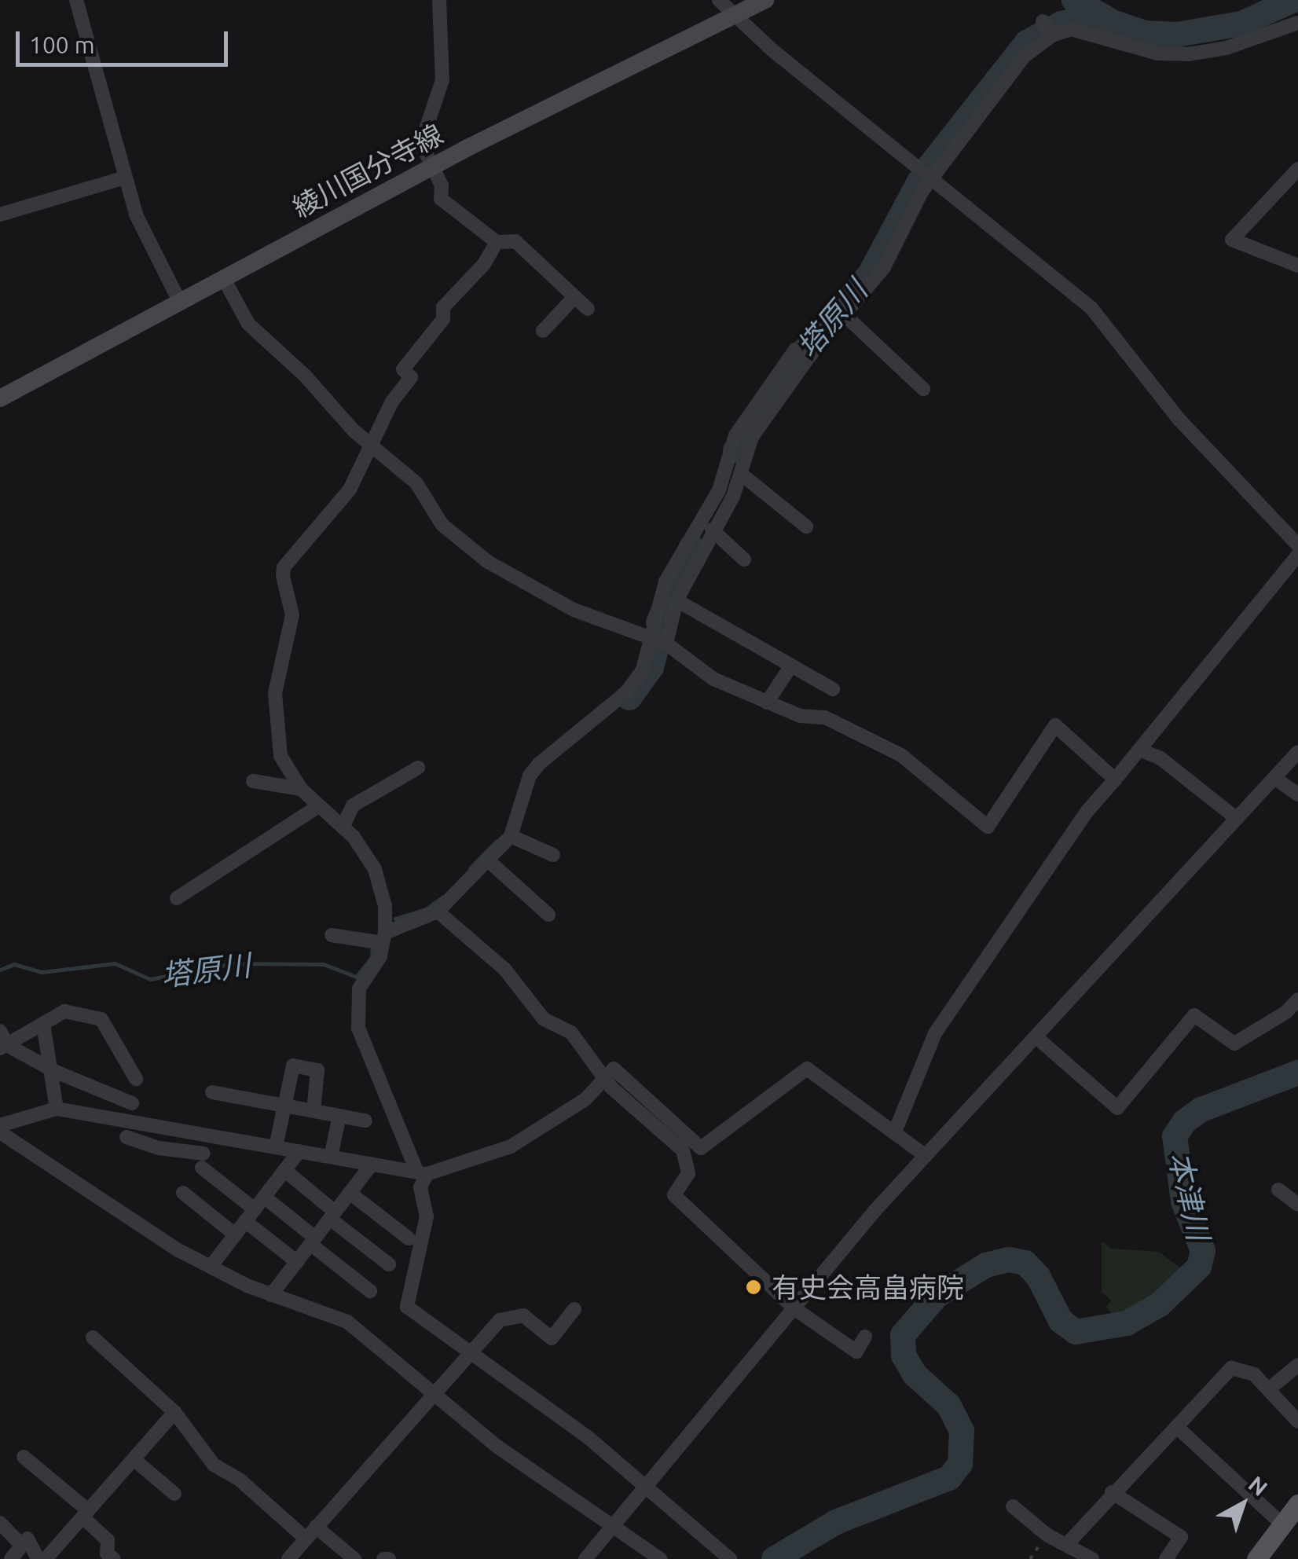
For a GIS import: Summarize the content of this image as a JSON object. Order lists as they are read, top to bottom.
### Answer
{
  "streets": {
    "main road": ["綾川国分寺線"]
  },
  "water": ["塔原川", "本津川"],
  "places": ["有史会高畠病院"],
  "scale_bar": "100 m",
  "north": "top right"
}
